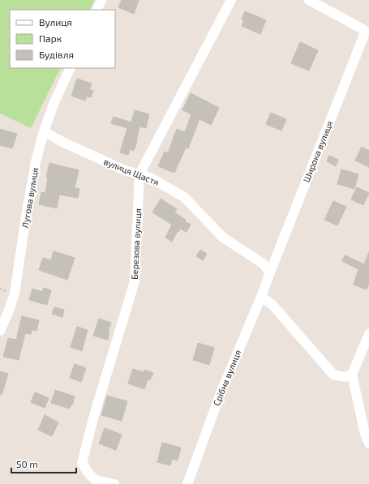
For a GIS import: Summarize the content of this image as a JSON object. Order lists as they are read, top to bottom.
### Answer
{
  "streets": {
    "street": [
      "Широка вулиця",
      "вулиця Щастя",
      "Лугова вулиця",
      "Березова вулиця",
      "Срібна вулиця"
    ]
  },
  "crossings": [
    ["Широка вулиця", "вулиця Щастя"],
    ["Широка вулиця", "Срібна вулиця"],
    ["вулиця Щастя", "Лугова вулиця"],
    ["вулиця Щастя", "Березова вулиця"],
    ["вулиця Щастя", "Срібна вулиця"]
  ],
  "legend": ["Вулиця", "Парк", "Будівля"],
  "scale_bar": "50 m"
}
